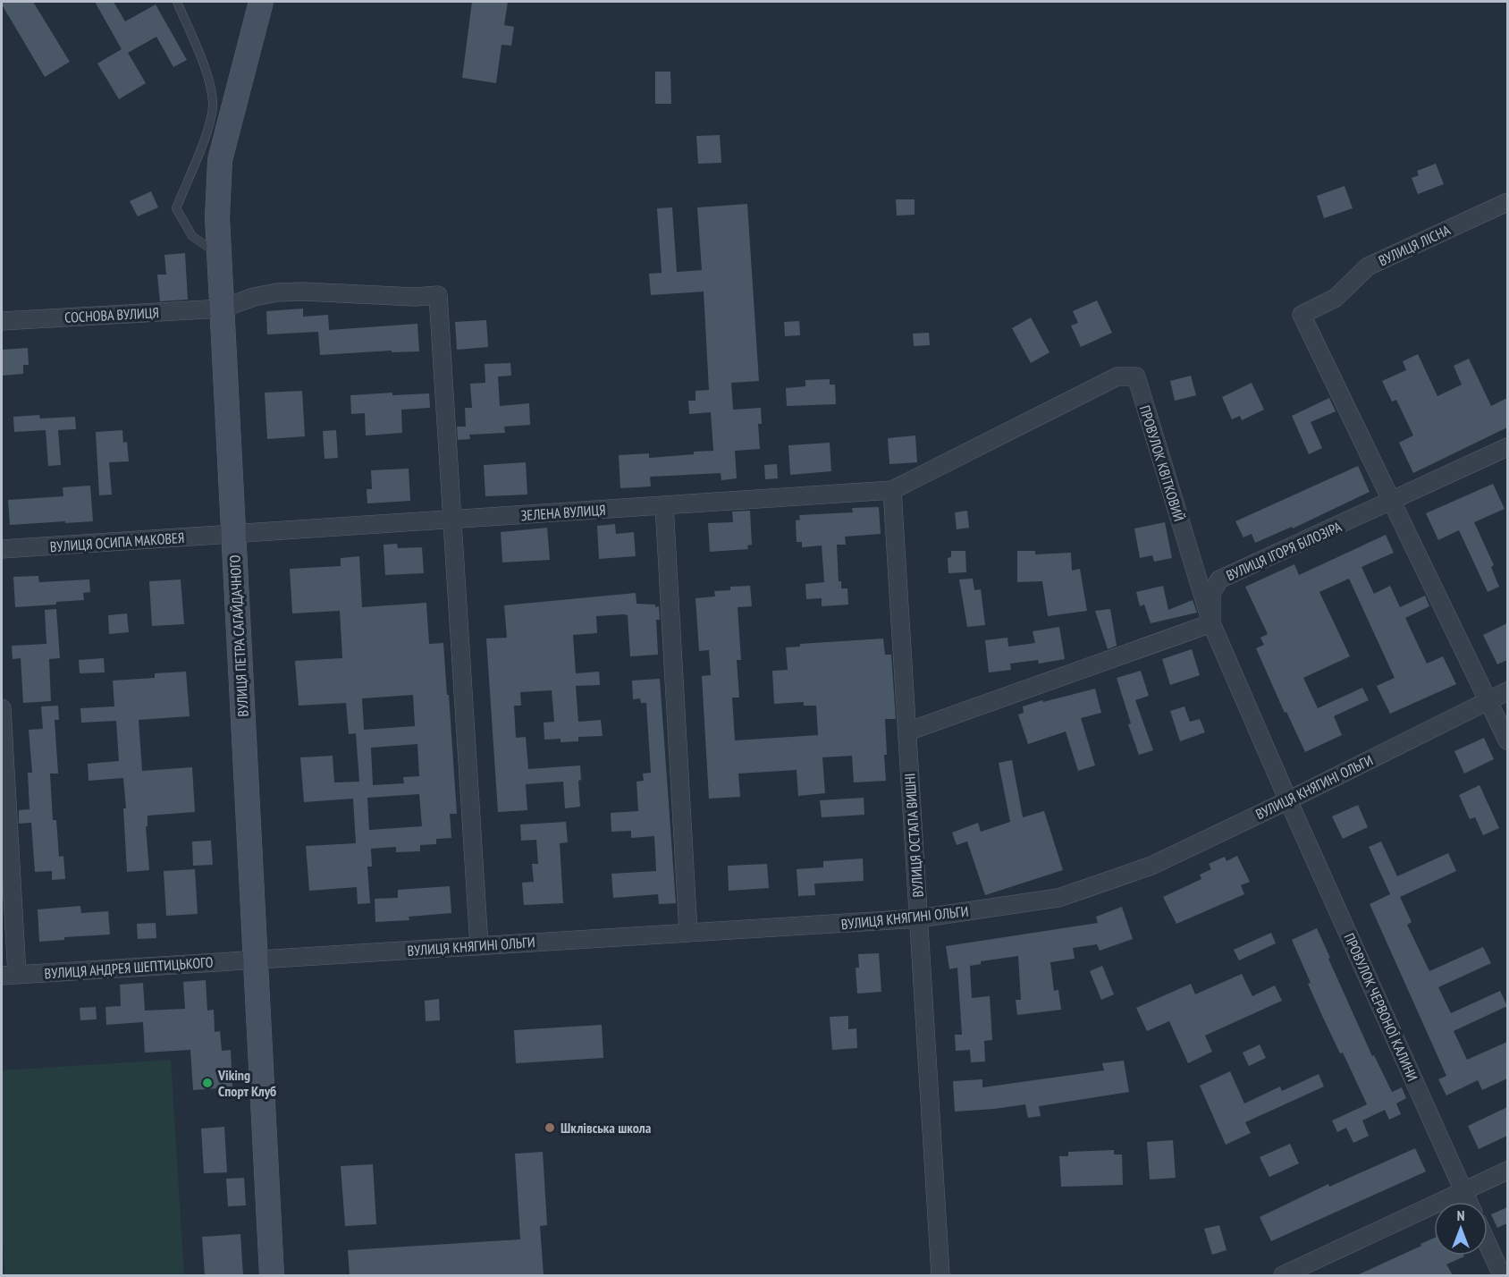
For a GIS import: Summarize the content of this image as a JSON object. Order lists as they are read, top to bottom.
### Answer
{
  "streets": {
    "street": [
      "ВУЛИЦЯ ЛІСНА",
      "СОСНОВА ВУЛИЦЯ",
      "ПРОВУЛОК КВІТКОВИЙ",
      "ЗЕЛЕНА ВУЛИЦЯ",
      "ВУЛИЦЯ ОСИПА МАКОВЕЯ",
      "ВУЛИЦЯ ІГОРЯ БІЛОЗІРА",
      "ВУЛИЦЯ ПЕТРА САГАЙДАЧНОГО",
      "ВУЛИЦЯ КНЯГИНІ ОЛЬГИ",
      "ВУЛИЦЯ ОСТАПА ВИШНІ",
      "ВУЛИЦЯ АНДРЕЯ ШЕПТИЦЬКОГО",
      "ПРОВУЛОК ЧЕРВОНОЇ КАЛИНИ"
    ]
  },
  "crossings": [
    ["ВУЛИЦЯ ЛІСНА", "ВУЛИЦЯ ІГОРЯ БІЛОЗІРА"],
    ["СОСНОВА ВУЛИЦЯ", "ЗЕЛЕНА ВУЛИЦЯ"],
    ["СОСНОВА ВУЛИЦЯ", "ВУЛИЦЯ ПЕТРА САГАЙДАЧНОГО"],
    ["ПРОВУЛОК КВІТКОВИЙ", "ЗЕЛЕНА ВУЛИЦЯ"],
    ["ПРОВУЛОК КВІТКОВИЙ", "ВУЛИЦЯ ІГОРЯ БІЛОЗІРА"],
    ["ПРОВУЛОК КВІТКОВИЙ", "ВУЛИЦЯ КНЯГИНІ ОЛЬГИ"],
    ["ПРОВУЛОК КВІТКОВИЙ", "ВУЛИЦЯ ОСТАПА ВИШНІ"],
    ["ПРОВУЛОК КВІТКОВИЙ", "ПРОВУЛОК ЧЕРВОНОЇ КАЛИНИ"],
    ["ЗЕЛЕНА ВУЛИЦЯ", "ВУЛИЦЯ ОСИПА МАКОВЕЯ"],
    ["ЗЕЛЕНА ВУЛИЦЯ", "ВУЛИЦЯ ПЕТРА САГАЙДАЧНОГО"],
    ["ЗЕЛЕНА ВУЛИЦЯ", "ВУЛИЦЯ ОСТАПА ВИШНІ"],
    ["ВУЛИЦЯ ОСИПА МАКОВЕЯ", "ВУЛИЦЯ ПЕТРА САГАЙДАЧНОГО"],
    ["ВУЛИЦЯ ПЕТРА САГАЙДАЧНОГО", "ВУЛИЦЯ КНЯГИНІ ОЛЬГИ"],
    ["ВУЛИЦЯ ПЕТРА САГАЙДАЧНОГО", "ВУЛИЦЯ АНДРЕЯ ШЕПТИЦЬКОГО"],
    ["ВУЛИЦЯ КНЯГИНІ ОЛЬГИ", "ВУЛИЦЯ ОСТАПА ВИШНІ"],
    ["ВУЛИЦЯ КНЯГИНІ ОЛЬГИ", "ВУЛИЦЯ АНДРЕЯ ШЕПТИЦЬКОГО"],
    ["ВУЛИЦЯ КНЯГИНІ ОЛЬГИ", "ПРОВУЛОК ЧЕРВОНОЇ КАЛИНИ"]
  ],
  "places": ["Viking Спорт Клуб", "Шклівська школа"],
  "north": "top"
}
